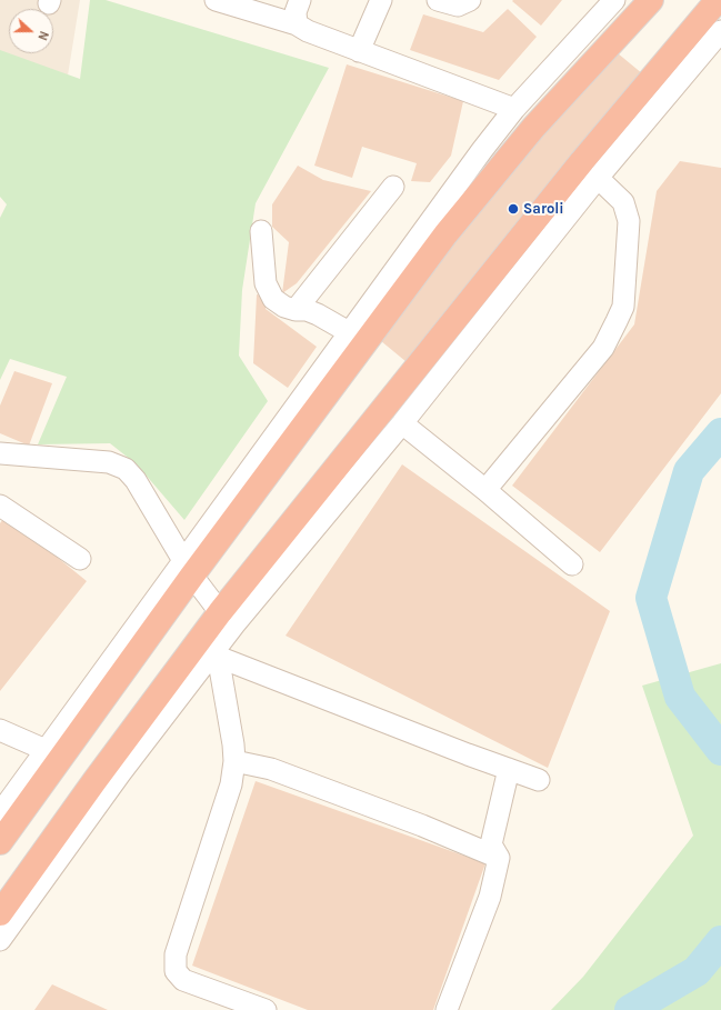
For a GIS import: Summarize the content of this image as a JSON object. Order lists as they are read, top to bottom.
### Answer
{
  "places": ["Saroli"],
  "north": "right"
}
